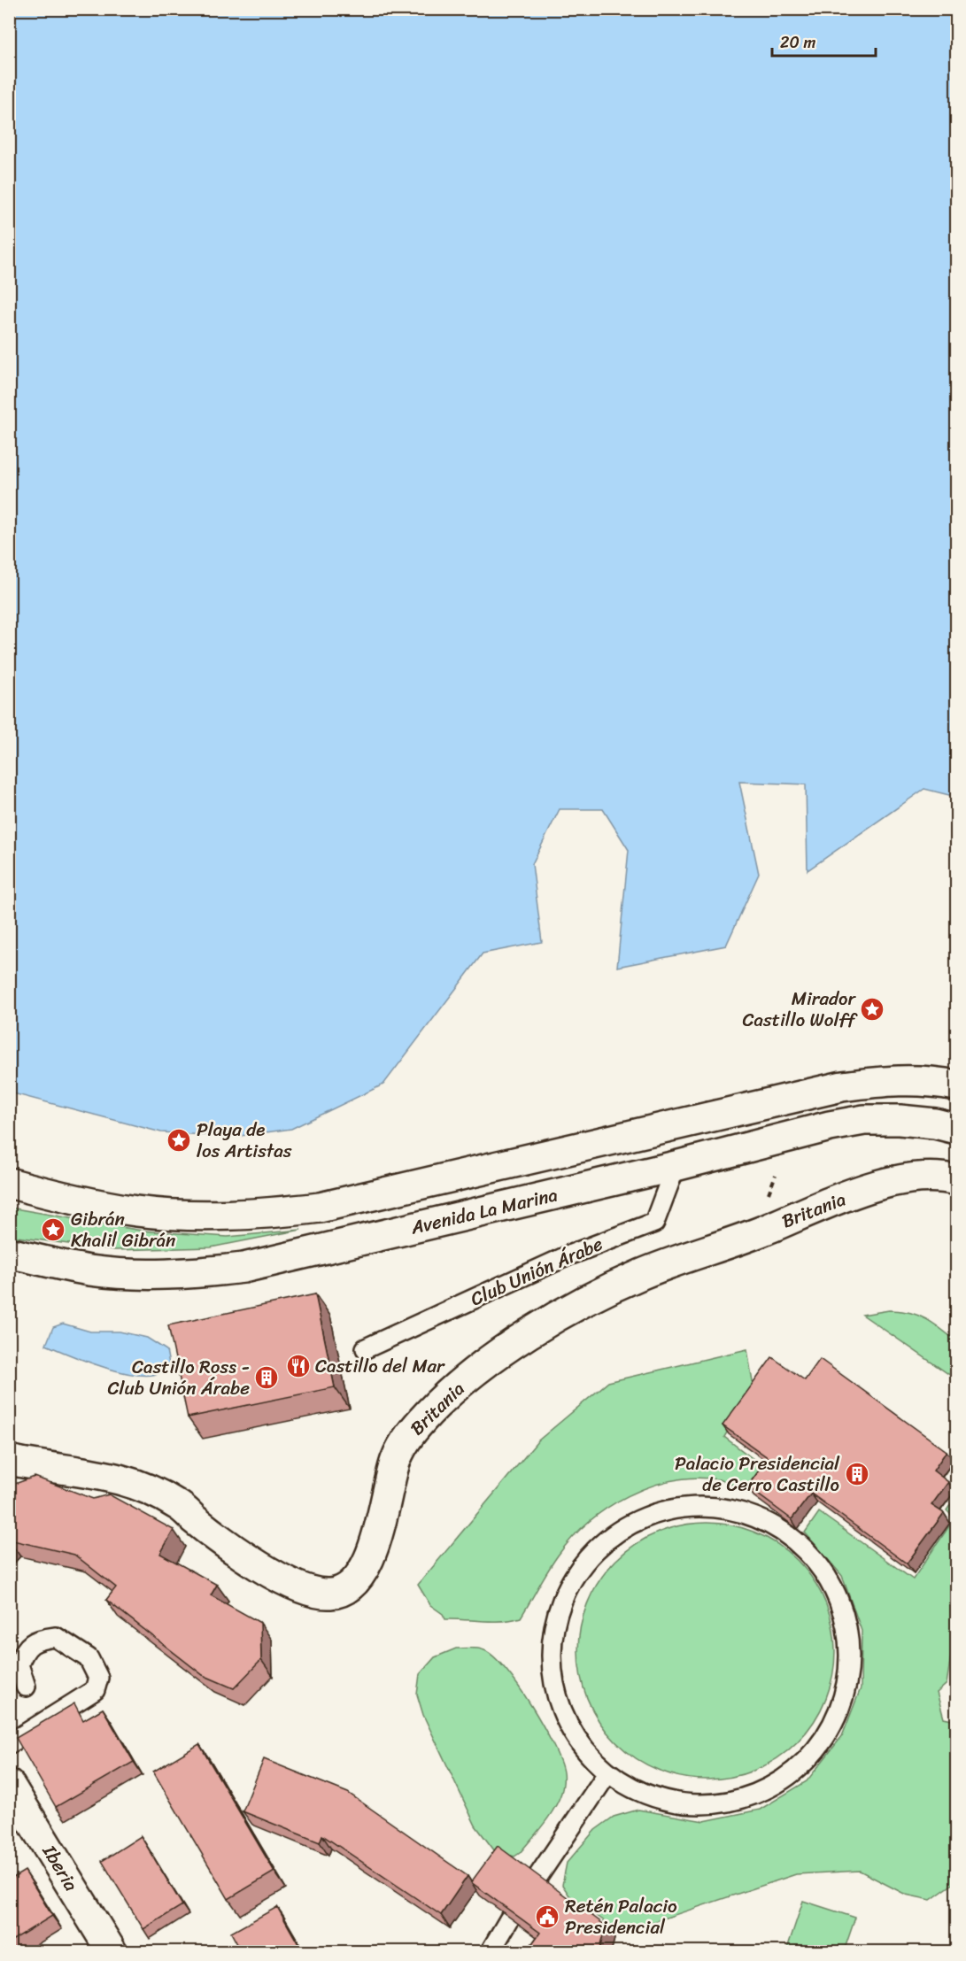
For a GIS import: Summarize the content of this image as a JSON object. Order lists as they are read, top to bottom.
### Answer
{
  "streets": {
    "main road": ["Britania", "Avenida La Marina", "Iberia"],
    "lane": ["Club Unión Árabe"]
  },
  "crossings": [
    ["Avenida La Marina", "Club Unión Árabe"]
  ],
  "places": {
    "place": ["Mirador Castillo Wolff", "Playa de los Artistas", "Gibrán Khalil Gibrán"],
    "restaurant": ["Castillo del Mar"],
    "building": ["Castillo Ross - Club Unión Árabe", "Palacio Presidencial de Cerro Castillo"],
    "public building": ["Retén Palacio Presidencial"]
  },
  "scale_bar": "20 m"
}
